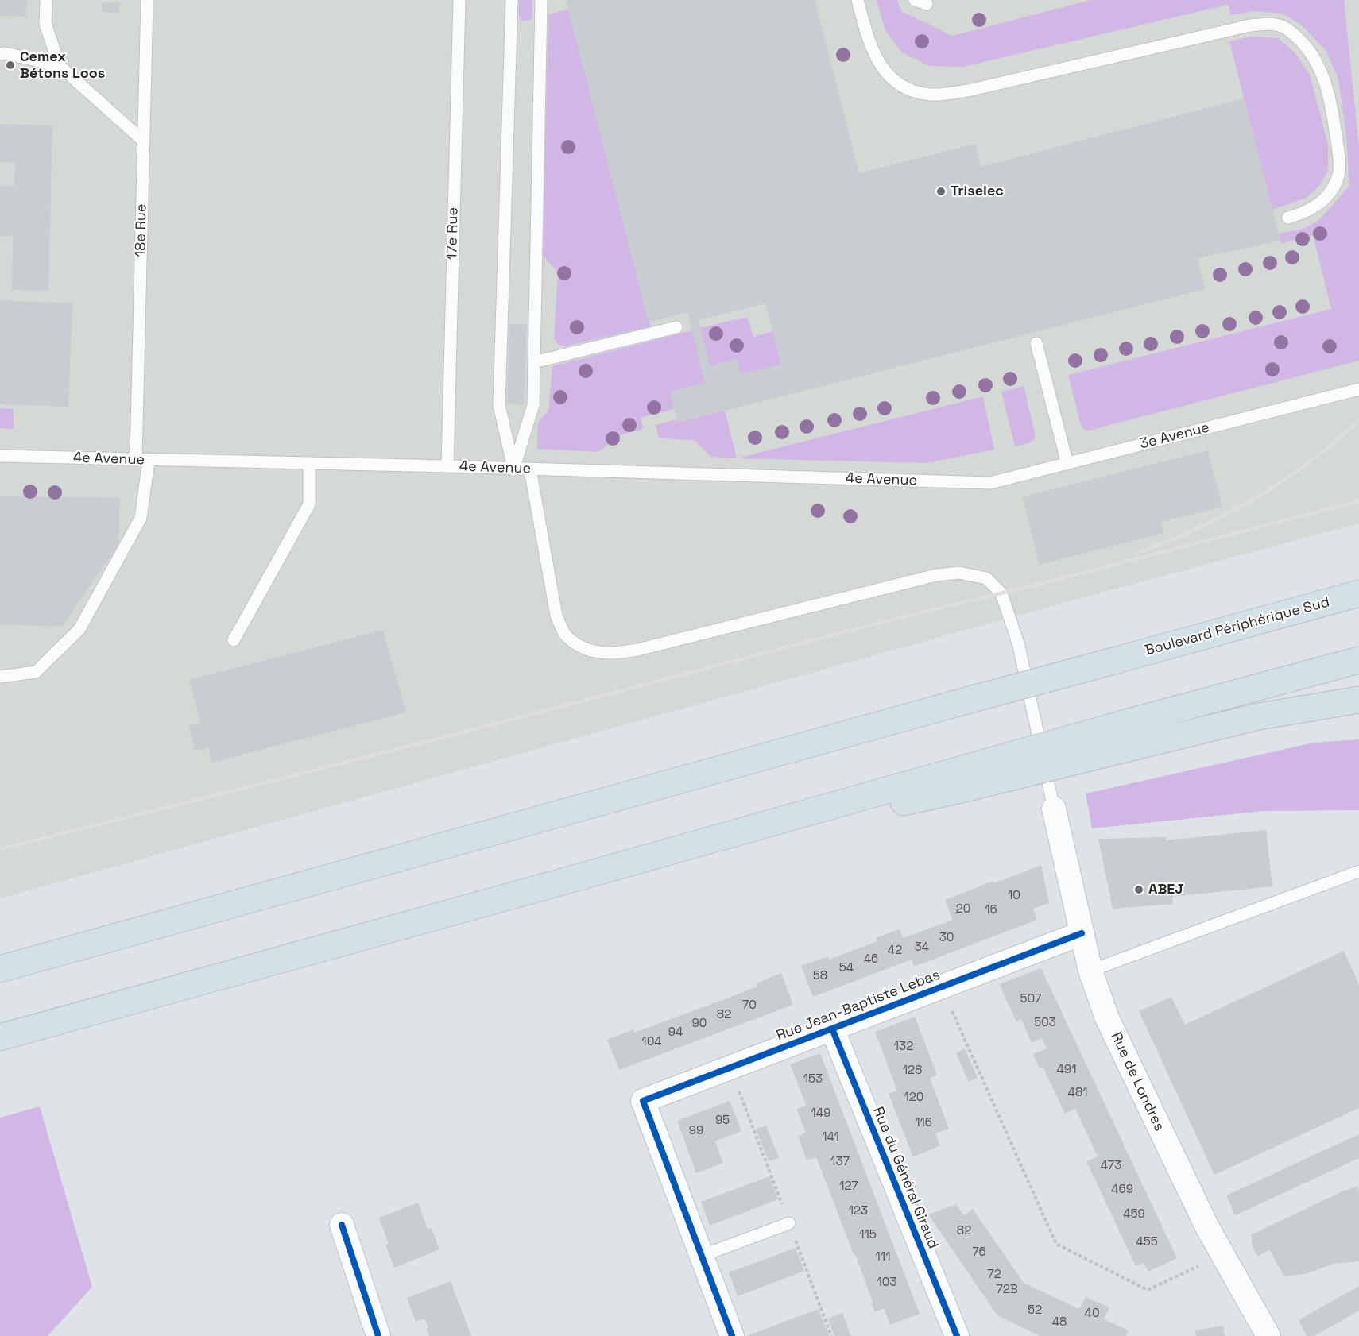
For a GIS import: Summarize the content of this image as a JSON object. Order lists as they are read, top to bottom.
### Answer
{
  "streets": {
    "highway": ["Boulevard Périphérique Sud"],
    "street": ["Rue Jean-Baptiste Lebas", "Rue de Londres", "Rue du Général Giraud"],
    "lane": [
      "18e Rue",
      "17e Rue",
      "3e Avenue",
      "4e Avenue"
    ]
  },
  "crossings": [
    ["18e Rue", "4e Avenue"],
    ["17e Rue", "4e Avenue"],
    ["3e Avenue", "4e Avenue"],
    ["Rue Jean-Baptiste Lebas", "Rue de Londres"],
    ["Rue Jean-Baptiste Lebas", "Rue du Général Giraud"]
  ],
  "places": ["Cemex Bétons Loos", "Triselec", "ABEJ"],
  "house_numbers": [
    "10",
    "20",
    "16",
    "30",
    "34",
    "42",
    "46",
    "54",
    "58",
    "507",
    "70",
    "82",
    "503",
    "90",
    "94",
    "104",
    "132",
    "491",
    "128",
    "153",
    "481",
    "120",
    "149",
    "95",
    "116",
    "99",
    "141",
    "137",
    "473",
    "127",
    "469",
    "123",
    "459",
    "82",
    "115",
    "455",
    "76",
    "111",
    "72",
    "103",
    "72B",
    "52",
    "40",
    "48"
  ]
}
